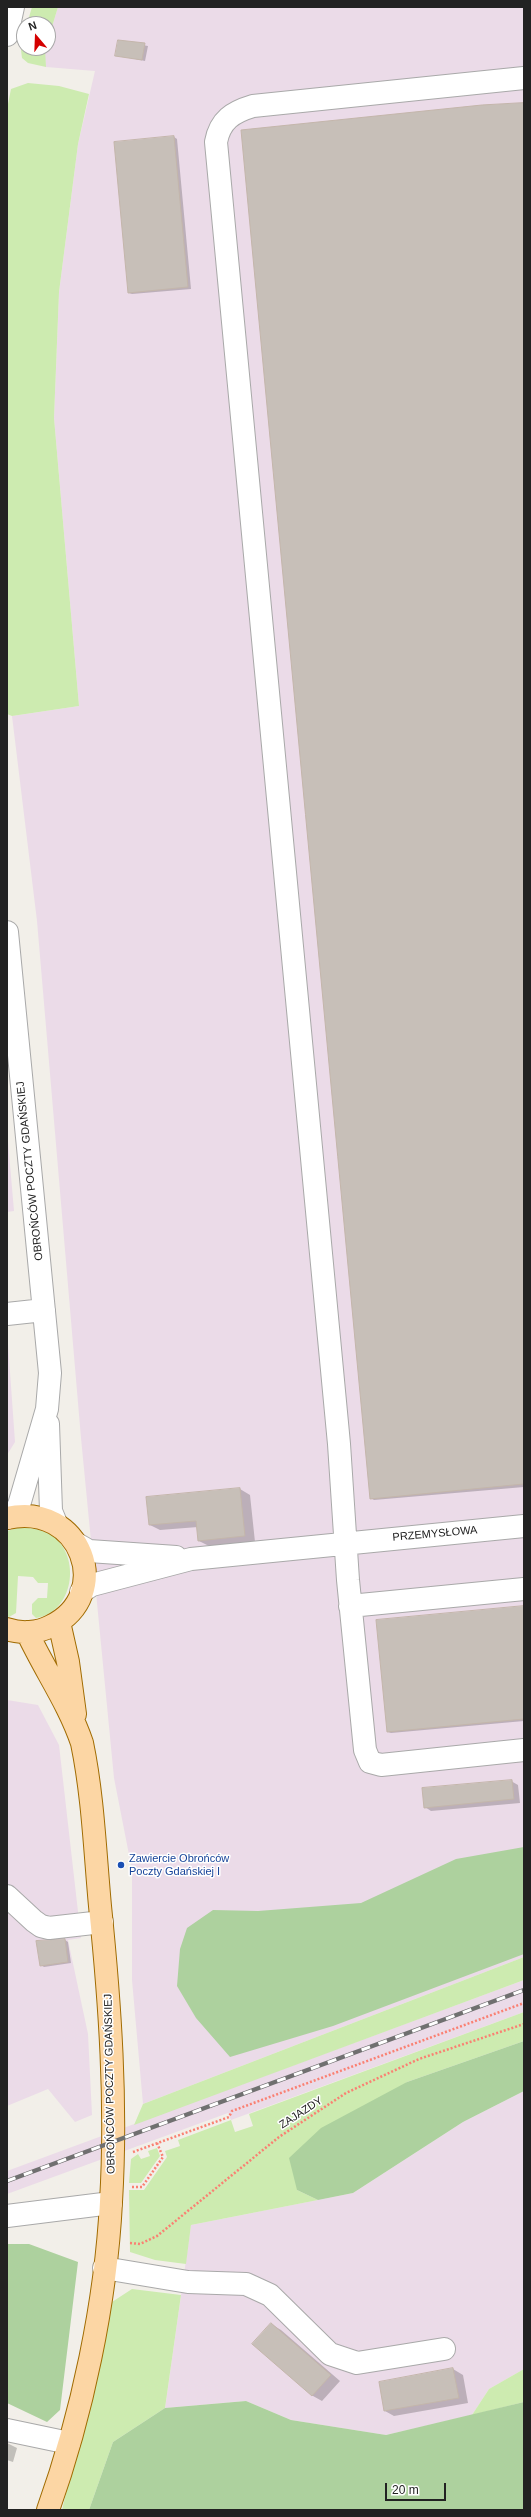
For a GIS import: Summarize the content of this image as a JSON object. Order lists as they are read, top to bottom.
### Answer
{
  "streets": {
    "main road": ["OBROŃCÓW POCZTY GDAŃSKIEJ"],
    "street": ["PRZEMYSŁOWA"],
    "path": ["ZAJAZDY"]
  },
  "crossings": [
    ["OBROŃCÓW POCZTY GDAŃSKIEJ", "ZAJAZDY"]
  ],
  "places": ["Zawiercie Obrońców Poczty Gdańskiej I"],
  "scale_bar": "20 m",
  "north": "top"
}
